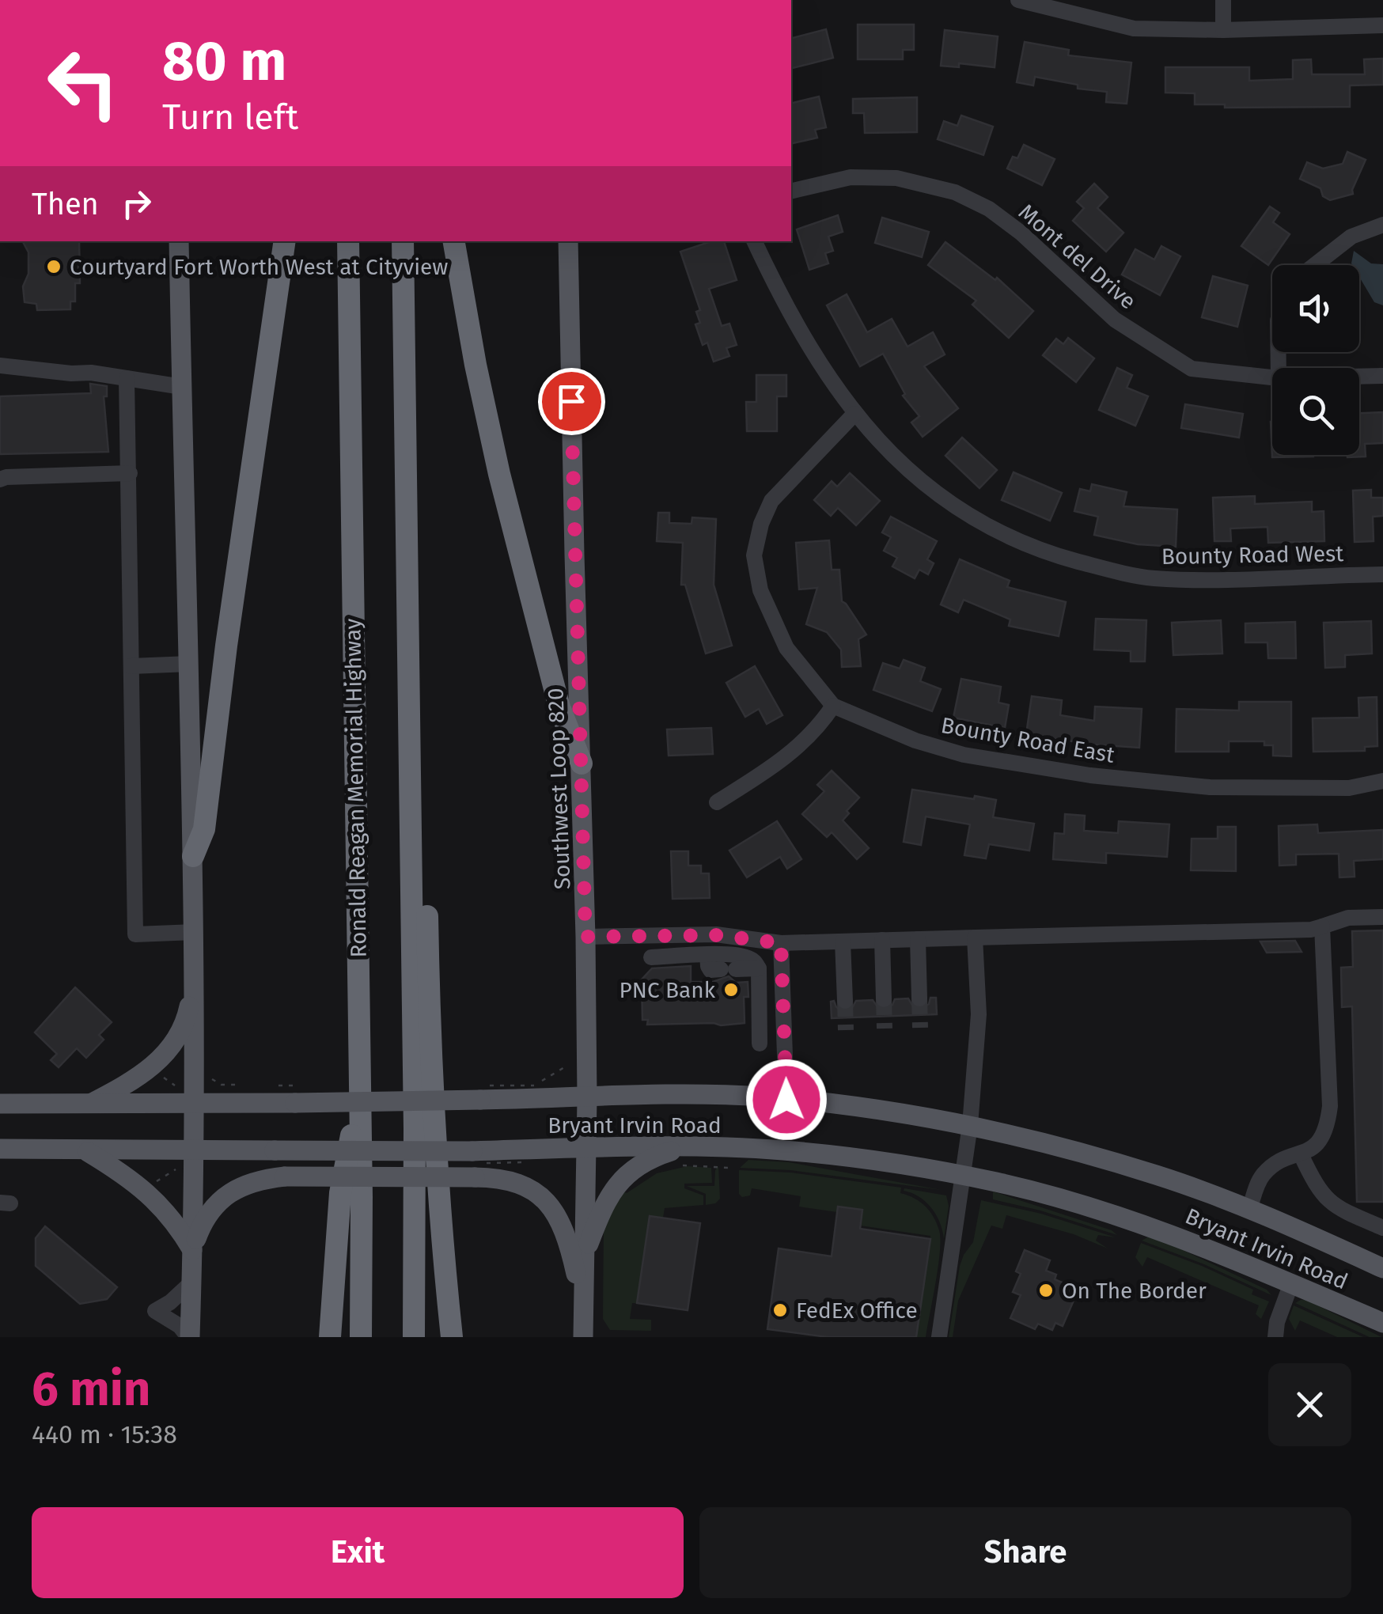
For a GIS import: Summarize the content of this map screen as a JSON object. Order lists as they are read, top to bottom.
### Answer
{
  "streets": {
    "highway": ["Ronald Reagan Memorial Highway"],
    "main road": ["Southwest Loop 820", "Bryant Irvin Road"],
    "street": ["Mont del Drive", "Bounty Road West", "Bounty Road East"]
  },
  "crossings": [
    ["Bounty Road West", "Bounty Road East"],
    ["Southwest Loop 820", "Bryant Irvin Road"]
  ],
  "places": [
    "Courtyard Fort Worth West at Cityview",
    "PNC Bank",
    "On The Border",
    "FedEx Office"
  ],
  "page": {
    "turn": ["80 m", "Turn left"],
    "then": "Then",
    "heading": ["6 min", "440 m · 15:38"],
    "buttons": ["Exit", "Share"]
  }
}
